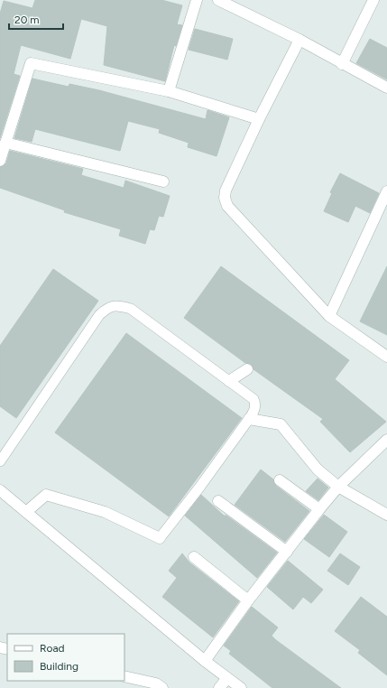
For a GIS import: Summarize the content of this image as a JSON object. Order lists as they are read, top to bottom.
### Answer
{
  "legend": ["Road", "Building"],
  "scale_bar": "20 m"
}
